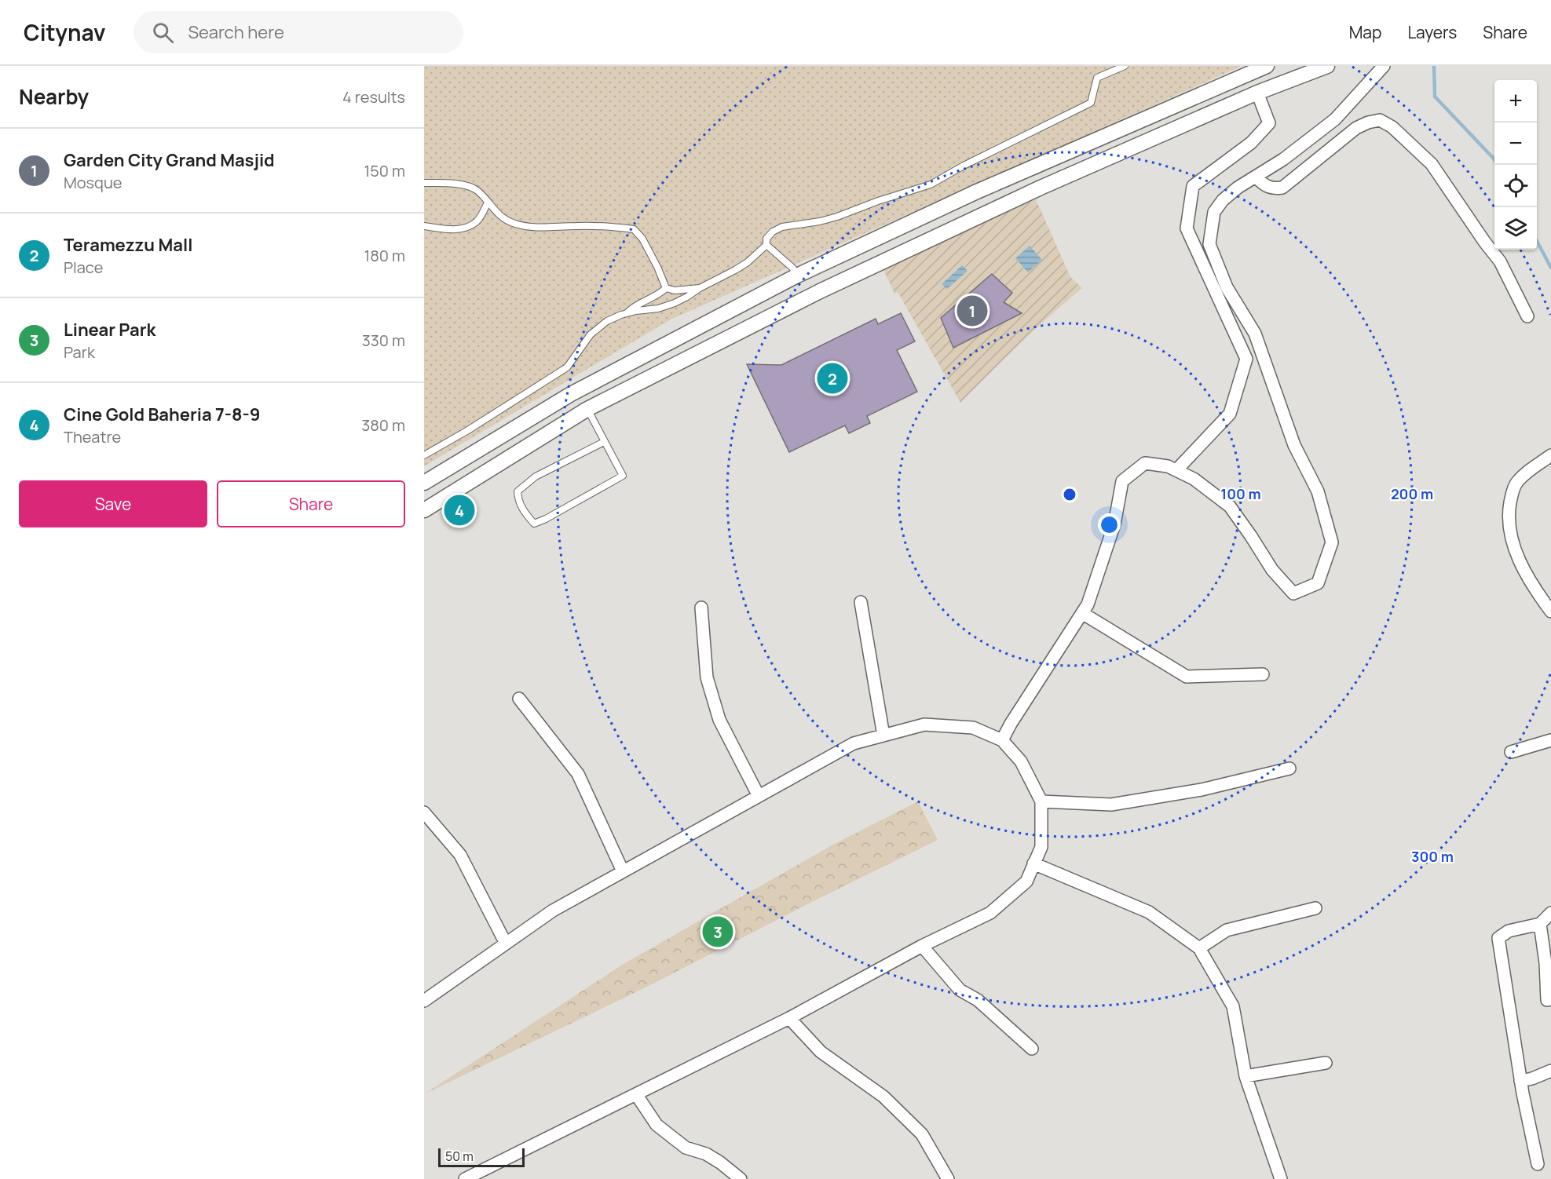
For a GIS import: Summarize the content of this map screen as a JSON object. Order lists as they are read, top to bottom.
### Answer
{
  "scale_bar": "50 m",
  "page": {
    "header": "Citynav",
    "search": "Search here",
    "nav": ["Map", "Layers", "Share"],
    "heading": ["Nearby", "4 results"],
    "map_buttons": ["+", "−"],
    "list": [
      {
        "mark": "1",
        "name": "Garden City Grand Masjid",
        "note": "Mosque",
        "value": "150 m"
      },
      {
        "mark": "2",
        "name": "Teramezzu Mall",
        "note": "Place",
        "value": "180 m"
      },
      {
        "mark": "3",
        "name": "Linear Park",
        "note": "Park",
        "value": "330 m"
      },
      {
        "mark": "4",
        "name": "Cine Gold Baheria 7-8-9",
        "note": "Theatre",
        "value": "380 m"
      }
    ],
    "pins": [
      "1",
      "2",
      "4",
      "3"
    ],
    "buttons": ["Save", "Share"],
    "scale": "50 m"
  },
  "rings": ["100 m", "200 m", "300 m"]
}
